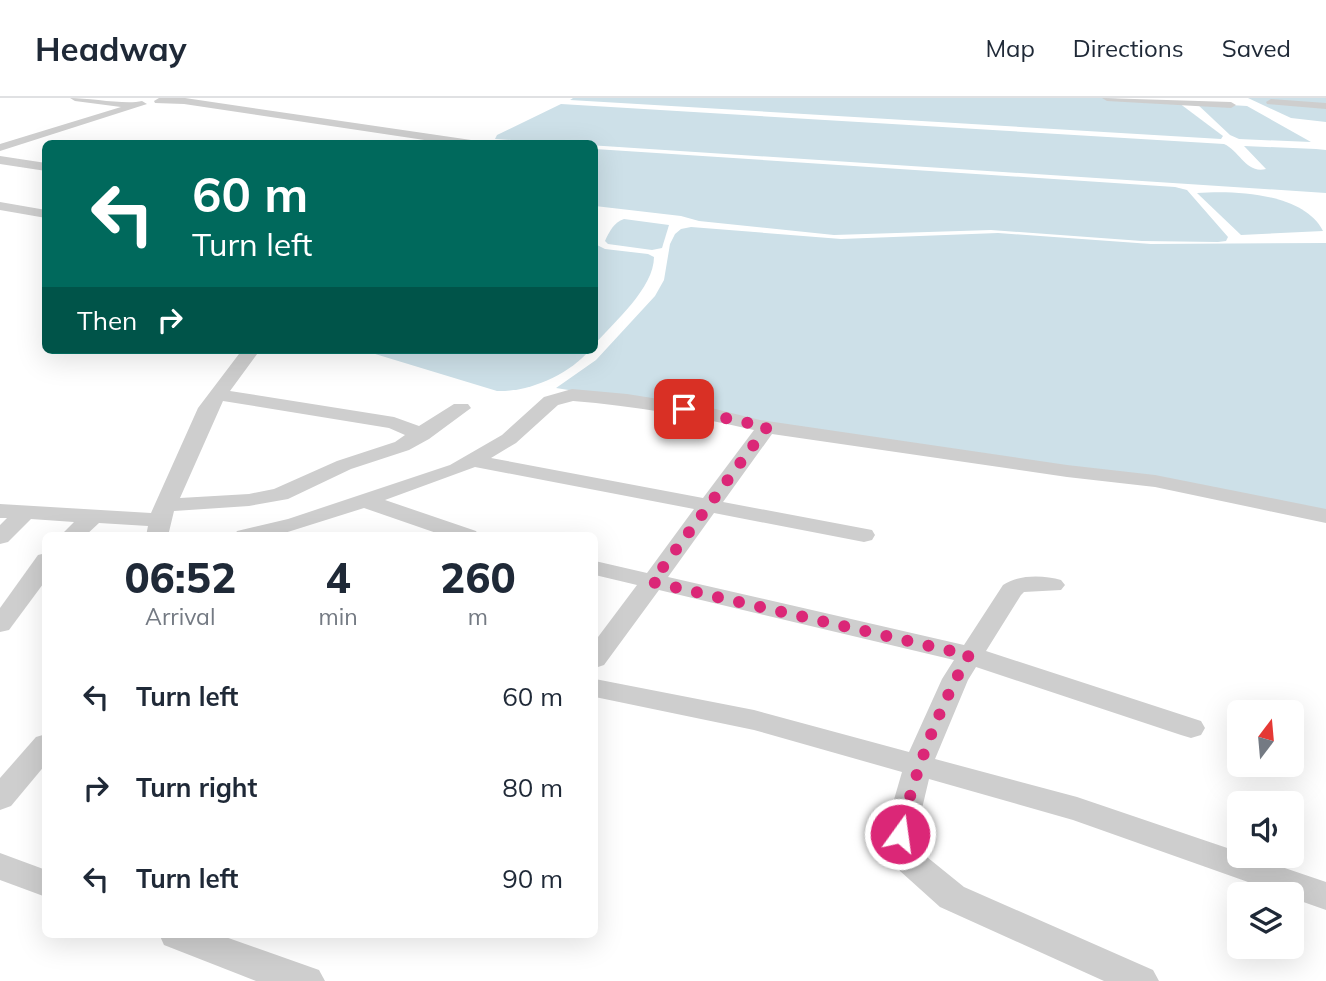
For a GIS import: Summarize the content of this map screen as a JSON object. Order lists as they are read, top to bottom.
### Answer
{
  "north": "top",
  "page": {
    "header": "Headway",
    "nav": ["Map", "Directions", "Saved"],
    "turn": ["60 m", "Turn left"],
    "then": "Then",
    "eta": [
      "06:52",
      "Arrival",
      "4",
      "min",
      "260",
      "m"
    ],
    "list": [
      {
        "name": "Turn left",
        "value": "60 m"
      },
      {
        "name": "Turn right",
        "value": "80 m"
      },
      {
        "name": "Turn left",
        "value": "90 m"
      }
    ]
  }
}
